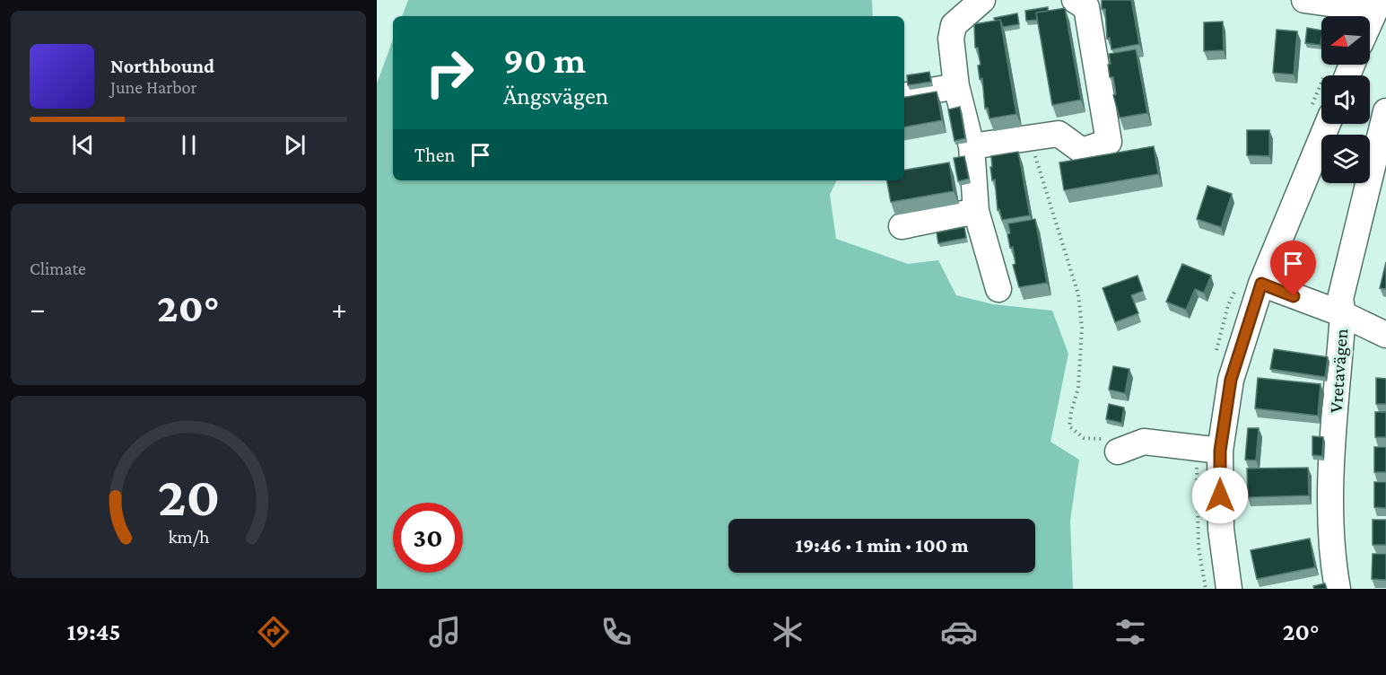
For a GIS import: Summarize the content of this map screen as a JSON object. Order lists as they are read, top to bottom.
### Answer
{
  "streets": {
    "street": ["Vretavägen"]
  },
  "north": "left",
  "page": {
    "turn": ["90 m", "Ängsvägen"],
    "song": ["Northbound", "June Harbor"],
    "then": "Then",
    "tile": "Climate",
    "heat": ["−", "20°", "+"],
    "limit": "30",
    "trip": "19:46 · 1 min · 100 m",
    "tabs": ["19:45", "20°"],
    "gauge": ["20", "km/h"]
  }
}
